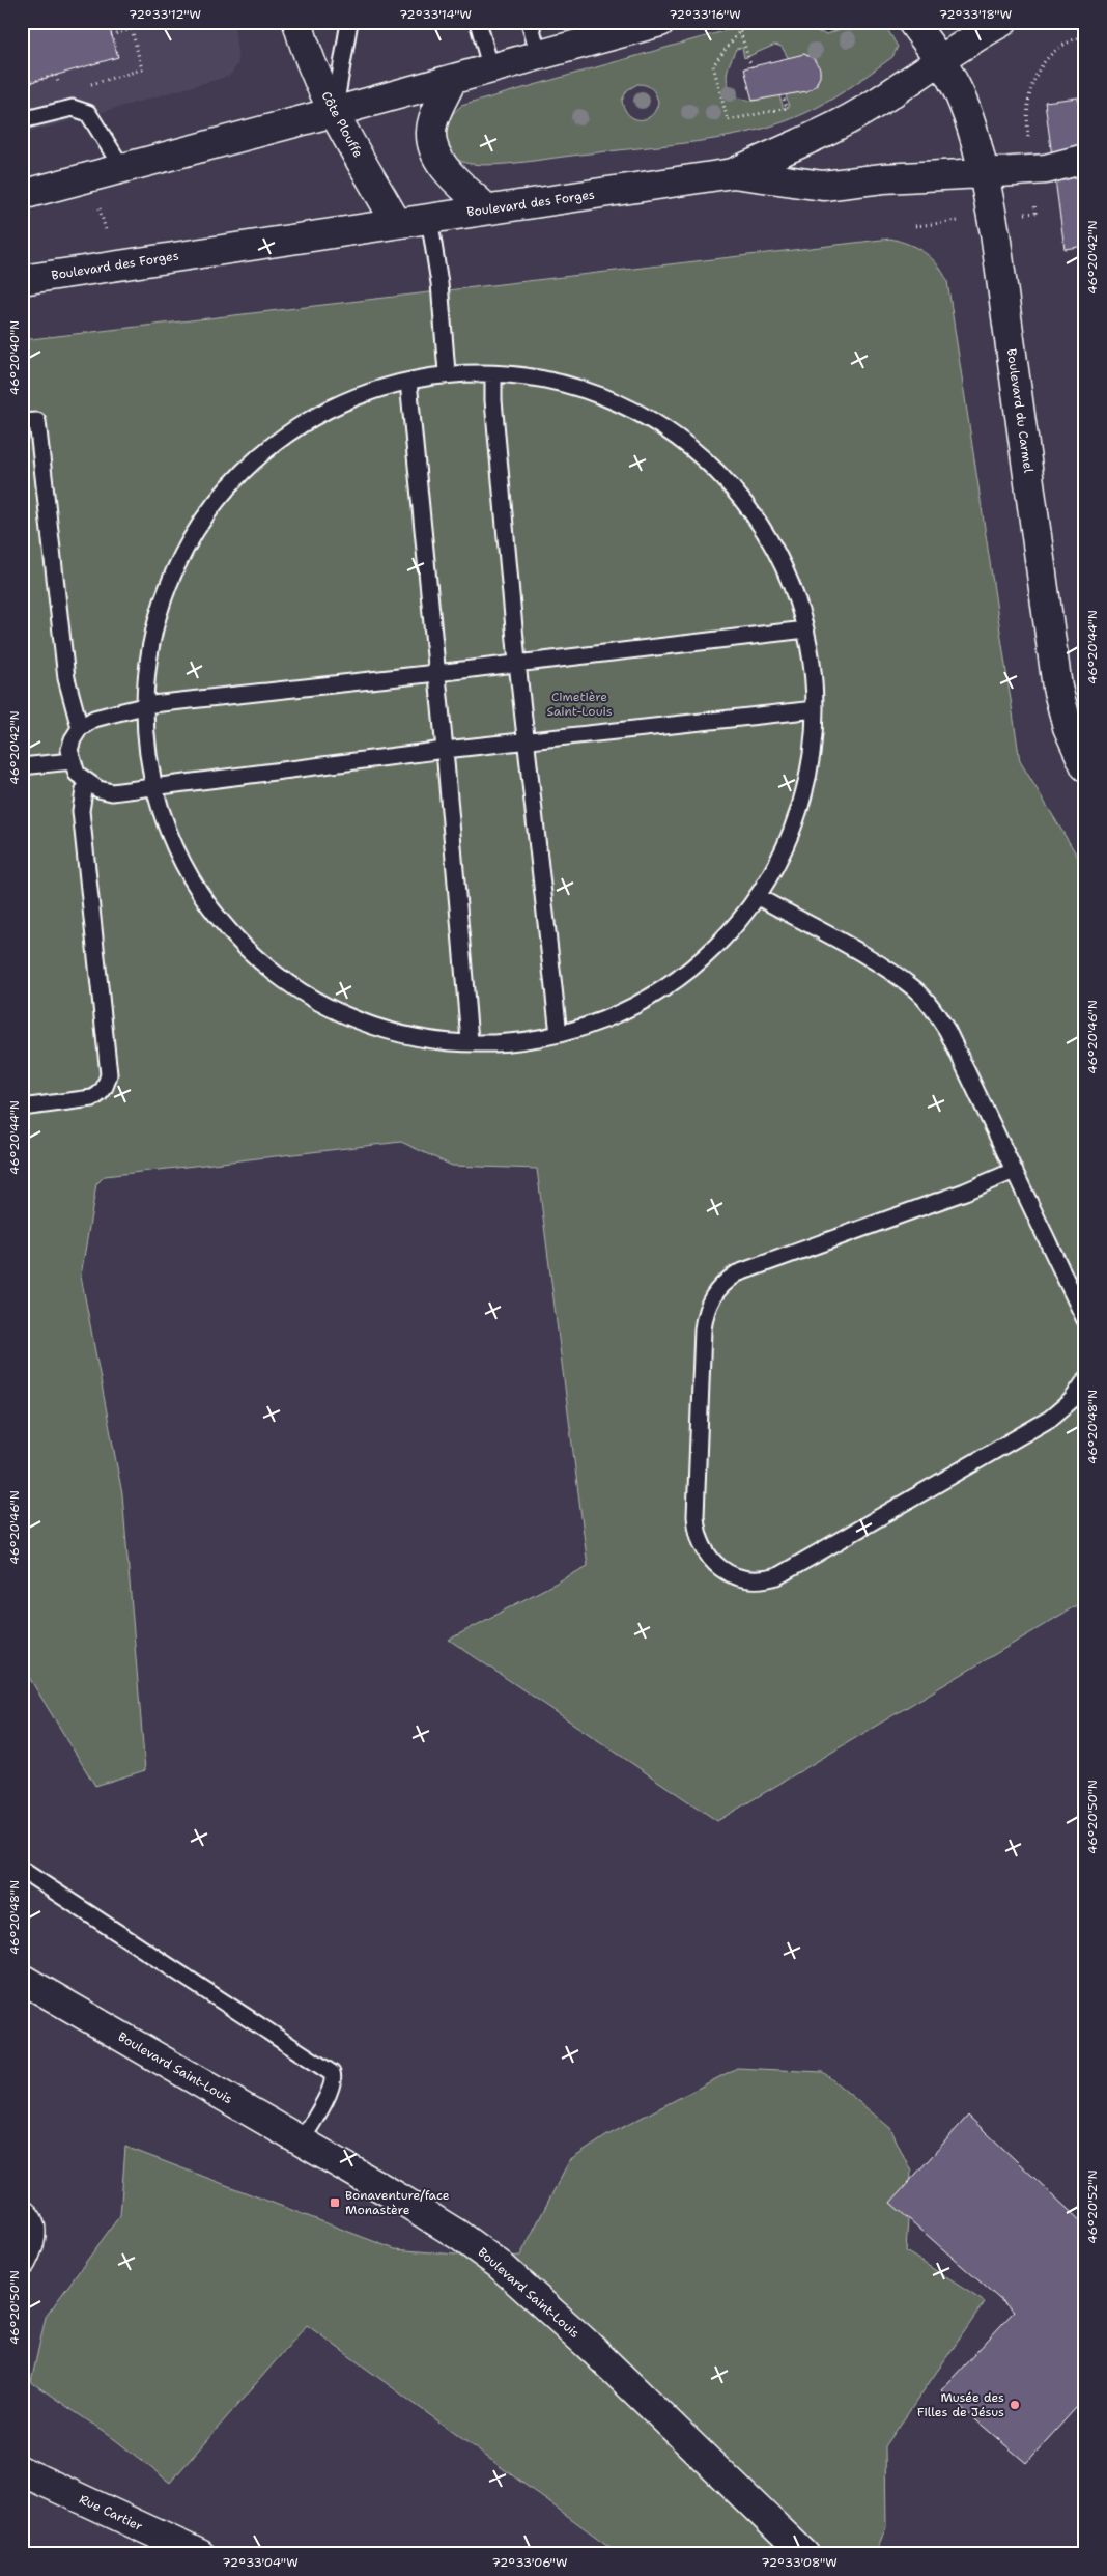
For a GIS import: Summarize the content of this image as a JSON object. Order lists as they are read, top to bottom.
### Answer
{
  "streets": {
    "street": [
      "Côte Plouffe",
      "Boulevard des Forges",
      "Boulevard du Carmel",
      "Boulevard Saint-Louis",
      "Rue Cartier"
    ]
  },
  "crossings": [
    ["Côte Plouffe", "Boulevard des Forges"],
    ["Boulevard des Forges", "Boulevard du Carmel"]
  ],
  "parks": ["Cimetière Saint-Louis"],
  "places": {
    "transit": ["Bonaventure/face Monastère"],
    "other": ["Musée des Filles de Jésus"]
  },
  "coordinates": [
    "72°33'12\"W",
    "72°33'14\"W",
    "72°33'16\"W",
    "72°33'18\"W",
    "46°20'42\"N",
    "46°20'40\"N",
    "46°20'44\"N",
    "46°20'46\"N",
    "46°20'48\"N",
    "46°20'50\"N",
    "46°20'52\"N",
    "72°33'04\"W",
    "72°33'06\"W",
    "72°33'08\"W"
  ]
}
